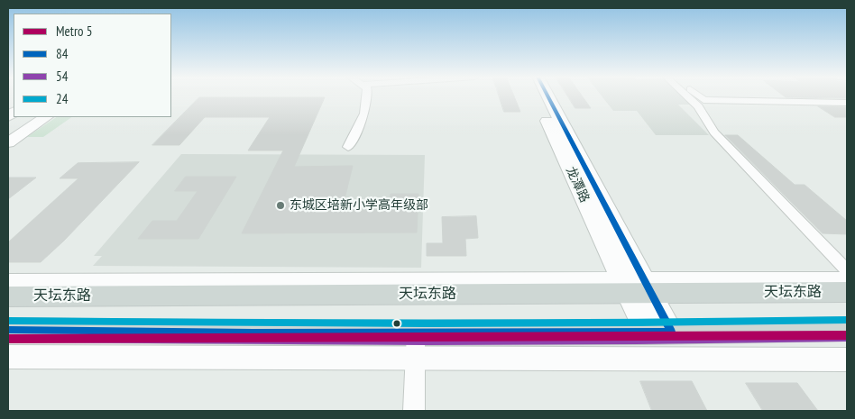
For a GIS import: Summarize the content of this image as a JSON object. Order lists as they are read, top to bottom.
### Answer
{
  "streets": {
    "main road": ["天坛东路"],
    "street": ["龙潭路"]
  },
  "crossings": [
    ["龙潭路", "天坛东路"]
  ],
  "places": ["东城区培新小学高年级部"],
  "lines": [
    "transit line 84",
    "transit line 24",
    "metro line 5",
    "transit line 54"
  ],
  "legend": [
    "Metro 5",
    "84",
    "54",
    "24"
  ]
}
